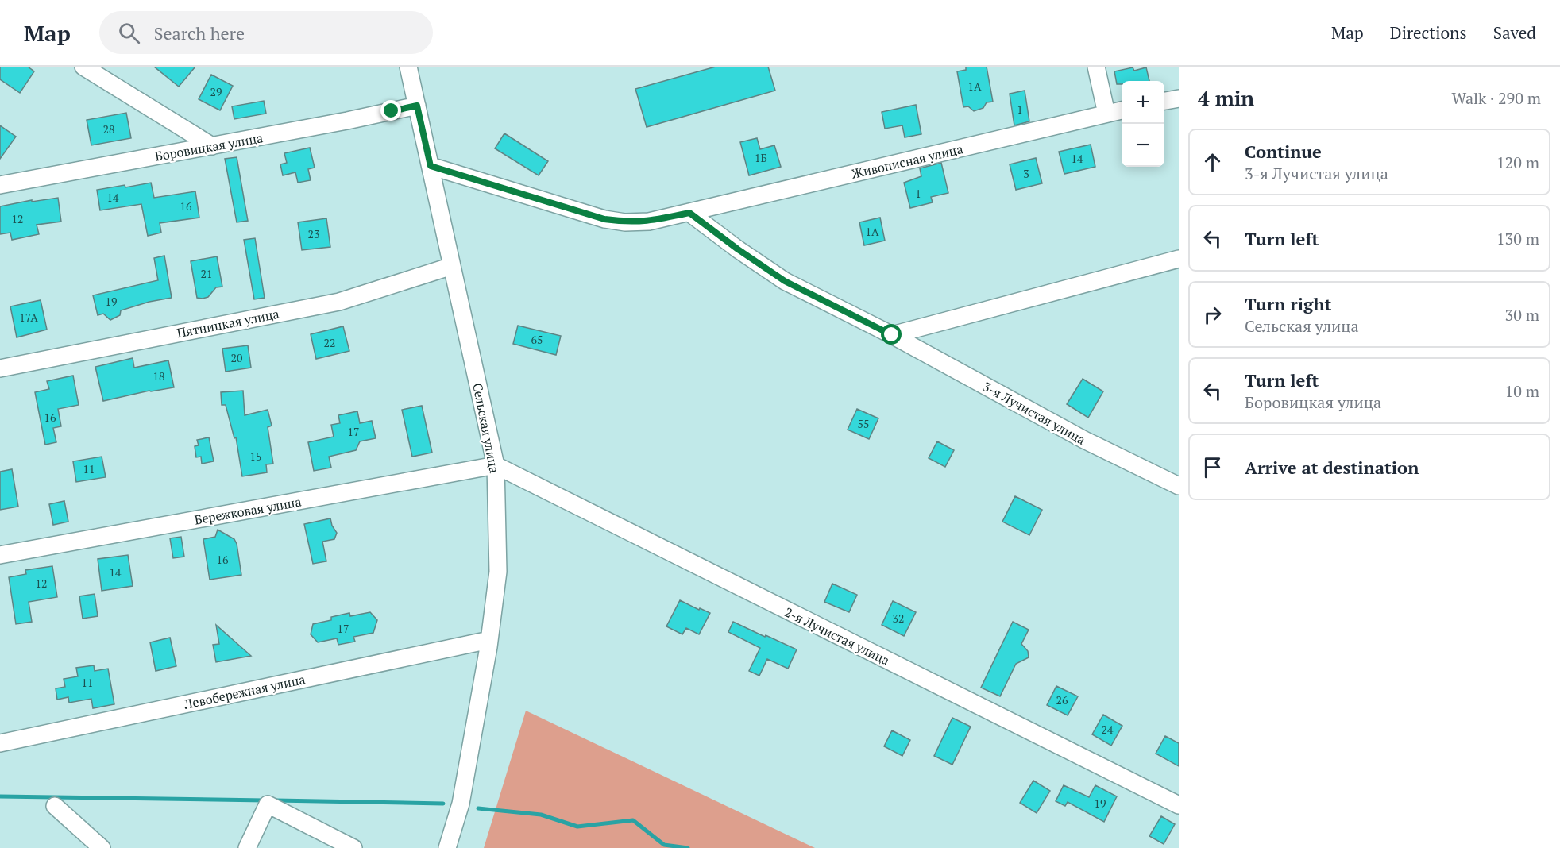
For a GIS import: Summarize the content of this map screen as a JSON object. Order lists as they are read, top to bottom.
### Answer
{
  "streets": {
    "street": [
      "Боровицкая улица",
      "Живописная улица",
      "Пятницкая улица",
      "3-я Лучистая улица",
      "Сельская улица",
      "Бережковая улица",
      "2-я Лучистая улица",
      "Левобережная улица"
    ]
  },
  "crossings": [
    ["Боровицкая улица", "Сельская улица"],
    ["Живописная улица", "3-я Лучистая улица"],
    ["Живописная улица", "Сельская улица"],
    ["Пятницкая улица", "Сельская улица"],
    ["Сельская улица", "Бережковая улица"],
    ["Сельская улица", "2-я Лучистая улица"],
    ["Сельская улица", "Левобережная улица"],
    ["Бережковая улица", "2-я Лучистая улица"]
  ],
  "house_numbers": [
    "1А",
    "29",
    "1",
    "28",
    "1Б",
    "14",
    "3",
    "1",
    "14",
    "16",
    "12",
    "1А",
    "23",
    "21",
    "19",
    "17А",
    "65",
    "22",
    "20",
    "18",
    "16",
    "55",
    "17",
    "15",
    "11",
    "16",
    "14",
    "12",
    "32",
    "17",
    "11",
    "26",
    "24",
    "19"
  ],
  "page": {
    "header": "Map",
    "search": "Search here",
    "nav": ["Map", "Directions", "Saved"],
    "heading": ["4 min", "Walk · 290 m"],
    "map_buttons": ["+", "−"],
    "list": [
      ["Continue", "3-я Лучистая улица", "120 m"],
      ["Turn left", "130 m"],
      ["Turn right", "Сельская улица", "30 m"],
      ["Turn left", "Боровицкая улица", "10 m"],
      "Arrive at destination"
    ]
  }
}
